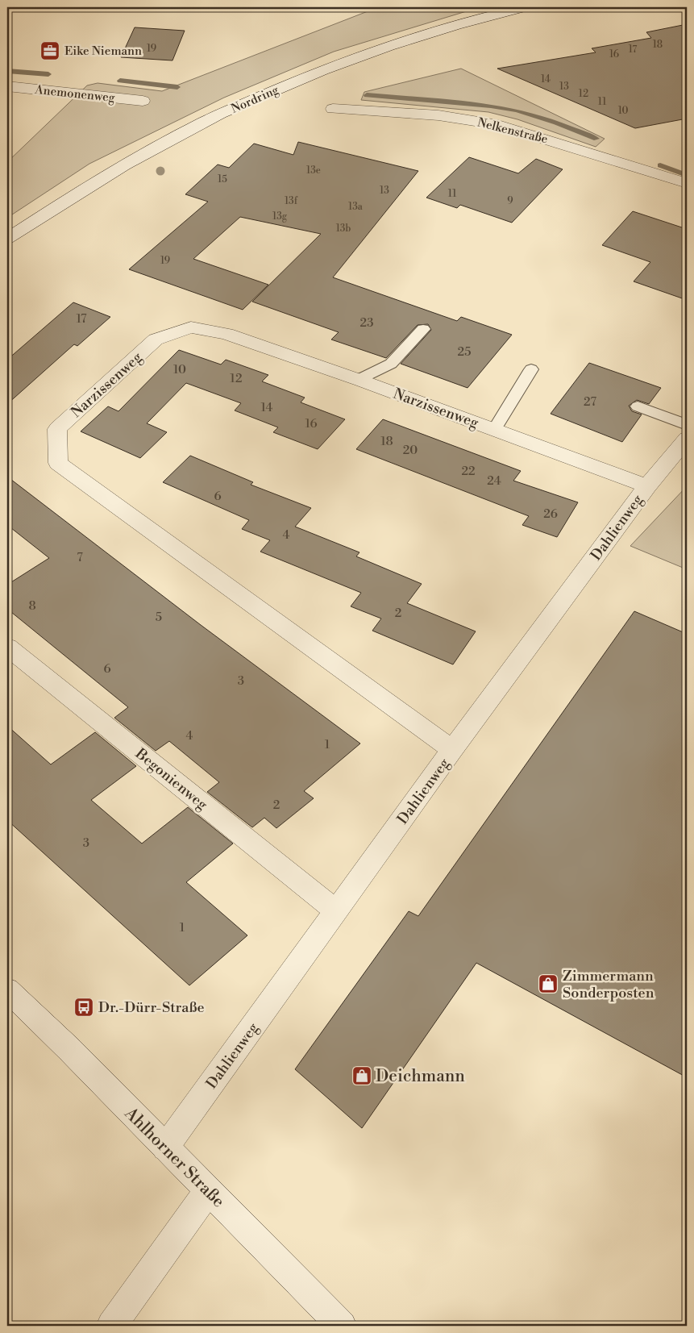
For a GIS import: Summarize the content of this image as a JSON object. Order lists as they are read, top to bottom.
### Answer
{
  "streets": {
    "street": [
      "Anemonenweg",
      "Nordring",
      "Nelkenstraße",
      "Narzissenweg",
      "Dahlienweg",
      "Begonienweg",
      "Ahlhorner Straße"
    ]
  },
  "crossings": [
    ["Narzissenweg", "Dahlienweg"],
    ["Dahlienweg", "Begonienweg"],
    ["Dahlienweg", "Ahlhorner Straße"]
  ],
  "places": {
    "office": ["Eike Niemann"],
    "shop": ["Zimmermann Sonderposten", "Deichmann"],
    "bus stop": ["Dr.-Dürr-Straße"]
  },
  "house_numbers": [
    "18",
    "19",
    "17",
    "16",
    "14",
    "13",
    "12",
    "11",
    "10",
    "13e",
    "15",
    "13",
    "11",
    "13f",
    "9",
    "13a",
    "13g",
    "13b",
    "19",
    "17",
    "23",
    "25",
    "10",
    "12",
    "27",
    "14",
    "16",
    "18",
    "20",
    "22",
    "24",
    "6",
    "26",
    "4",
    "7",
    "8",
    "2",
    "5",
    "6",
    "3",
    "4",
    "1",
    "2",
    "3",
    "1"
  ]
}
